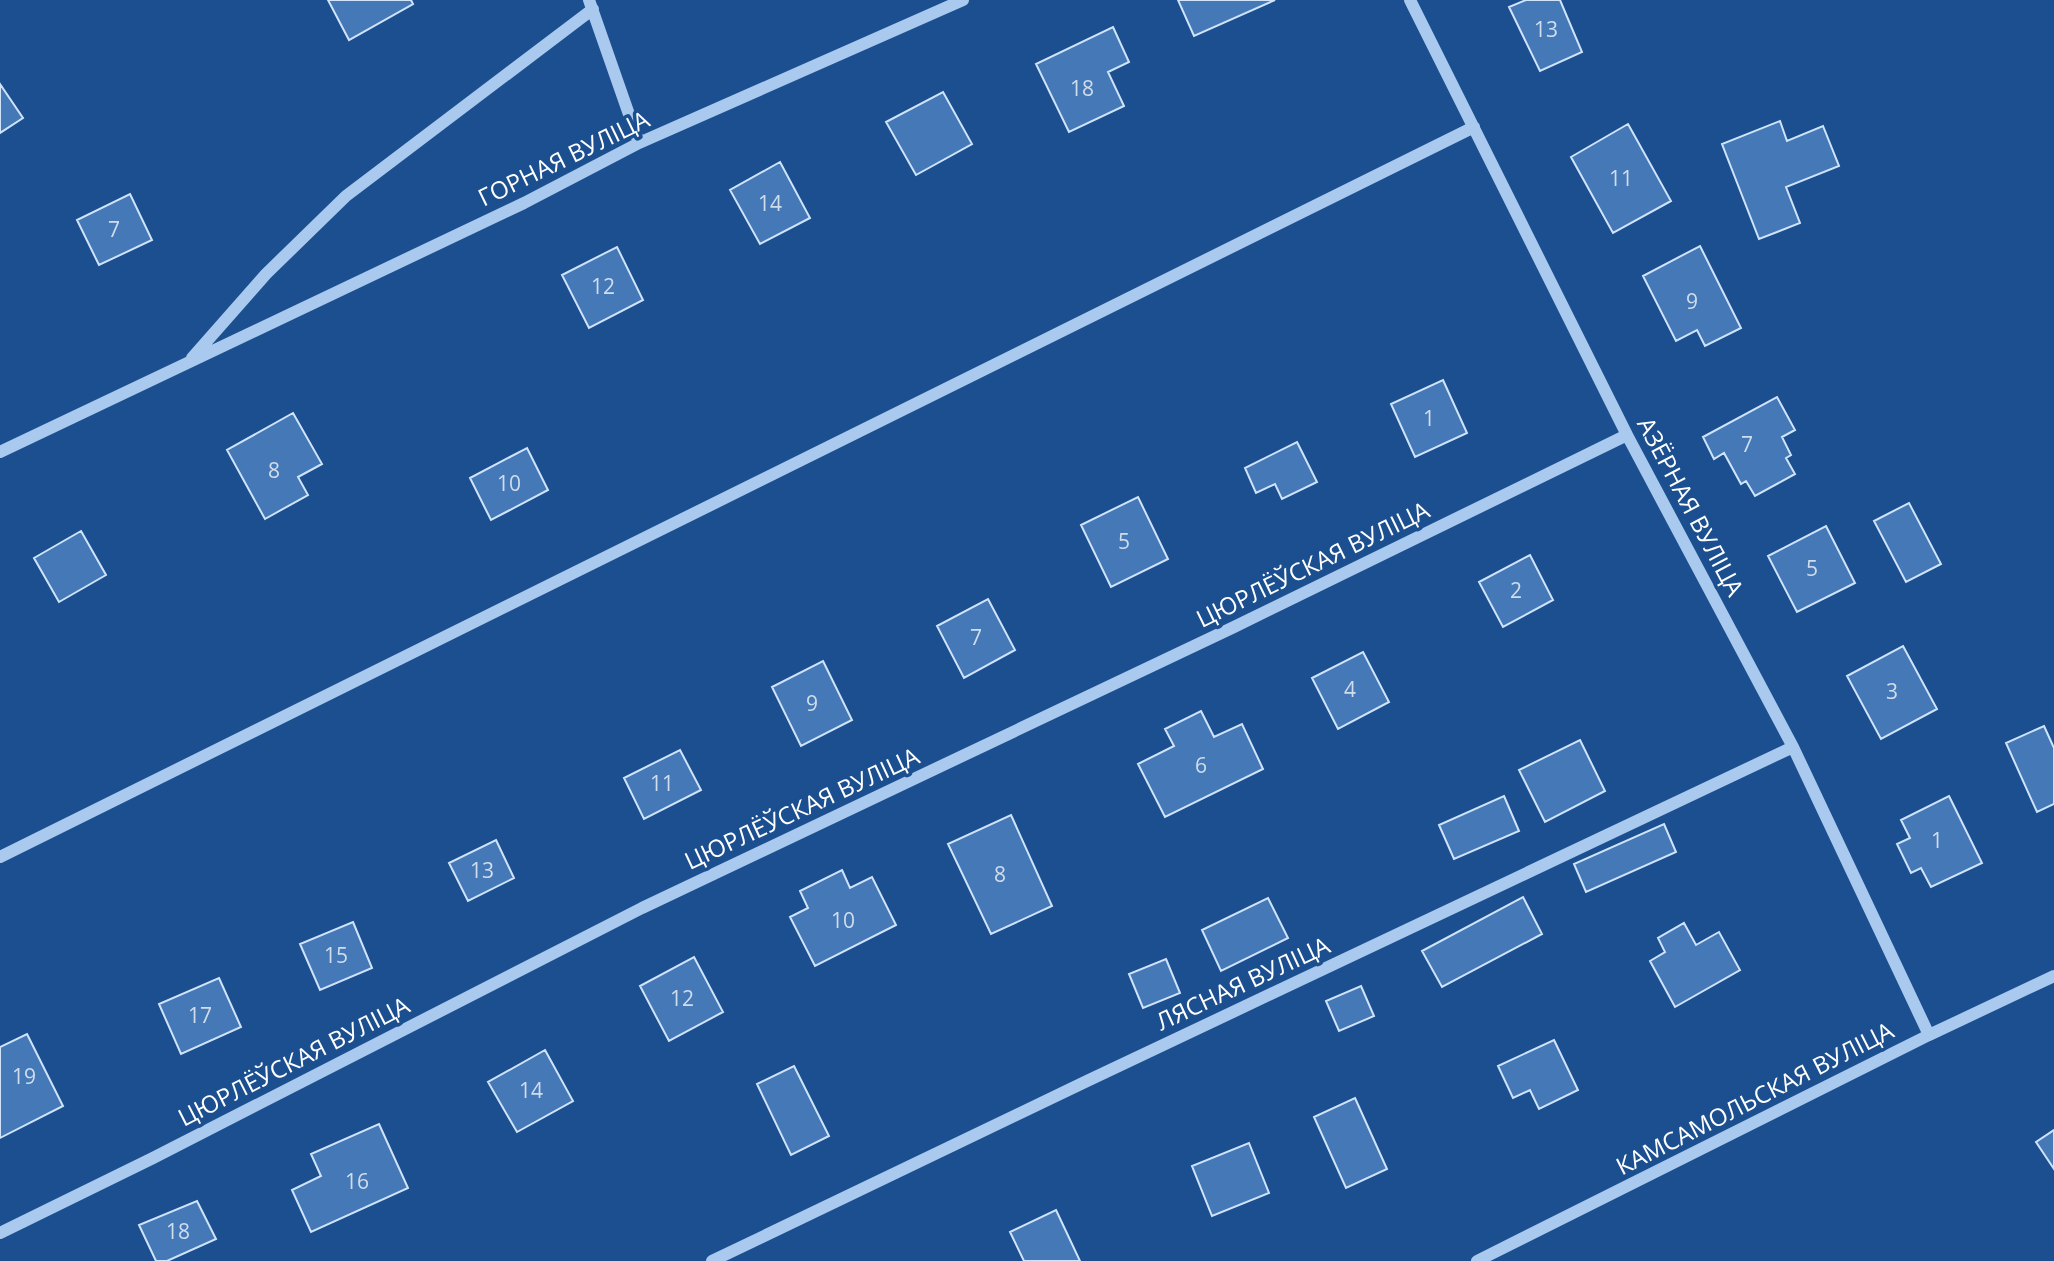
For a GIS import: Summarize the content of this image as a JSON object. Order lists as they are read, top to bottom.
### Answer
{
  "streets": {
    "street": [
      "ГОРНАЯ ВУЛІЦА",
      "АЗЁРНАЯ ВУЛІЦА",
      "ЦЮРЛЁЎСКАЯ ВУЛІЦА",
      "ЛЯСНАЯ ВУЛІЦА",
      "КАМСАМОЛЬСКАЯ ВУЛІЦА"
    ]
  },
  "crossings": [
    ["АЗЁРНАЯ ВУЛІЦА", "ЦЮРЛЁЎСКАЯ ВУЛІЦА"],
    ["АЗЁРНАЯ ВУЛІЦА", "ЛЯСНАЯ ВУЛІЦА"],
    ["АЗЁРНАЯ ВУЛІЦА", "КАМСАМОЛЬСКАЯ ВУЛІЦА"]
  ],
  "house_numbers": [
    "13",
    "18",
    "11",
    "14",
    "7",
    "12",
    "9",
    "1",
    "7",
    "8",
    "10",
    "5",
    "5",
    "2",
    "7",
    "4",
    "3",
    "9",
    "6",
    "11",
    "1",
    "13",
    "8",
    "10",
    "15",
    "12",
    "17",
    "19",
    "14",
    "16",
    "18"
  ]
}
